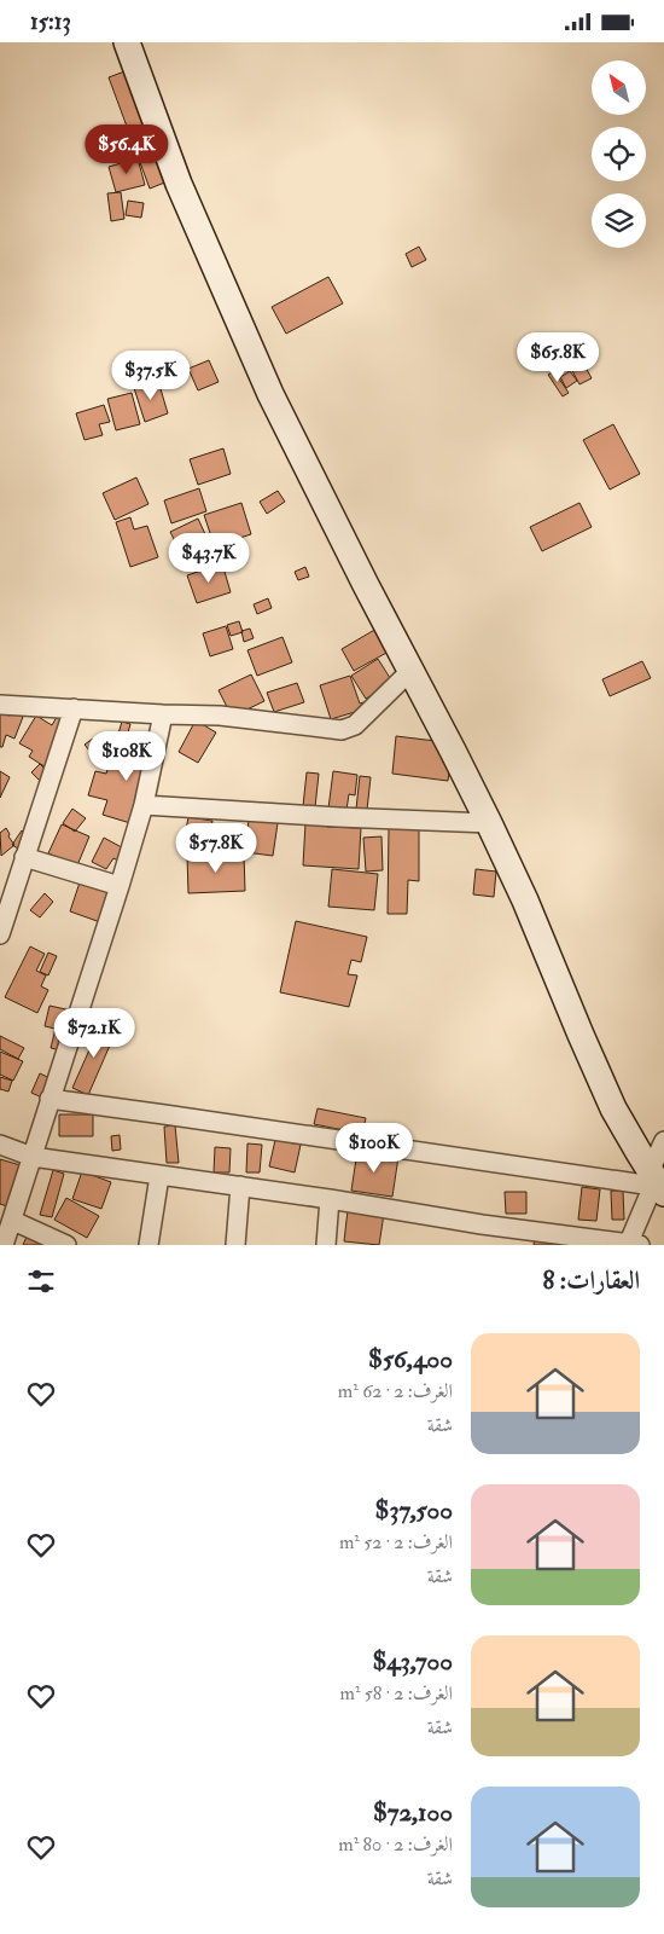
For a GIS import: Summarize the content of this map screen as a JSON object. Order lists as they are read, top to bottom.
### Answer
{
  "north": "top left",
  "page": {
    "status": "15:13",
    "price": [
      "$56.4K",
      "$65.8K",
      "$37.5K",
      "$43.7K",
      "$108K",
      "$57.8K",
      "$72.1K",
      "$100K"
    ],
    "heading": "العقارات: 8",
    "list": [
      {
        "name": "$56,400",
        "note": "الغرف: 2 · 62 m² · شقة"
      },
      {
        "name": "$37,500",
        "note": "الغرف: 2 · 52 m² · شقة"
      },
      {
        "name": "$43,700",
        "note": "الغرف: 2 · 58 m² · شقة"
      },
      {
        "name": "$72,100",
        "note": "الغرف: 2 · 80 m² · شقة"
      }
    ]
  }
}
